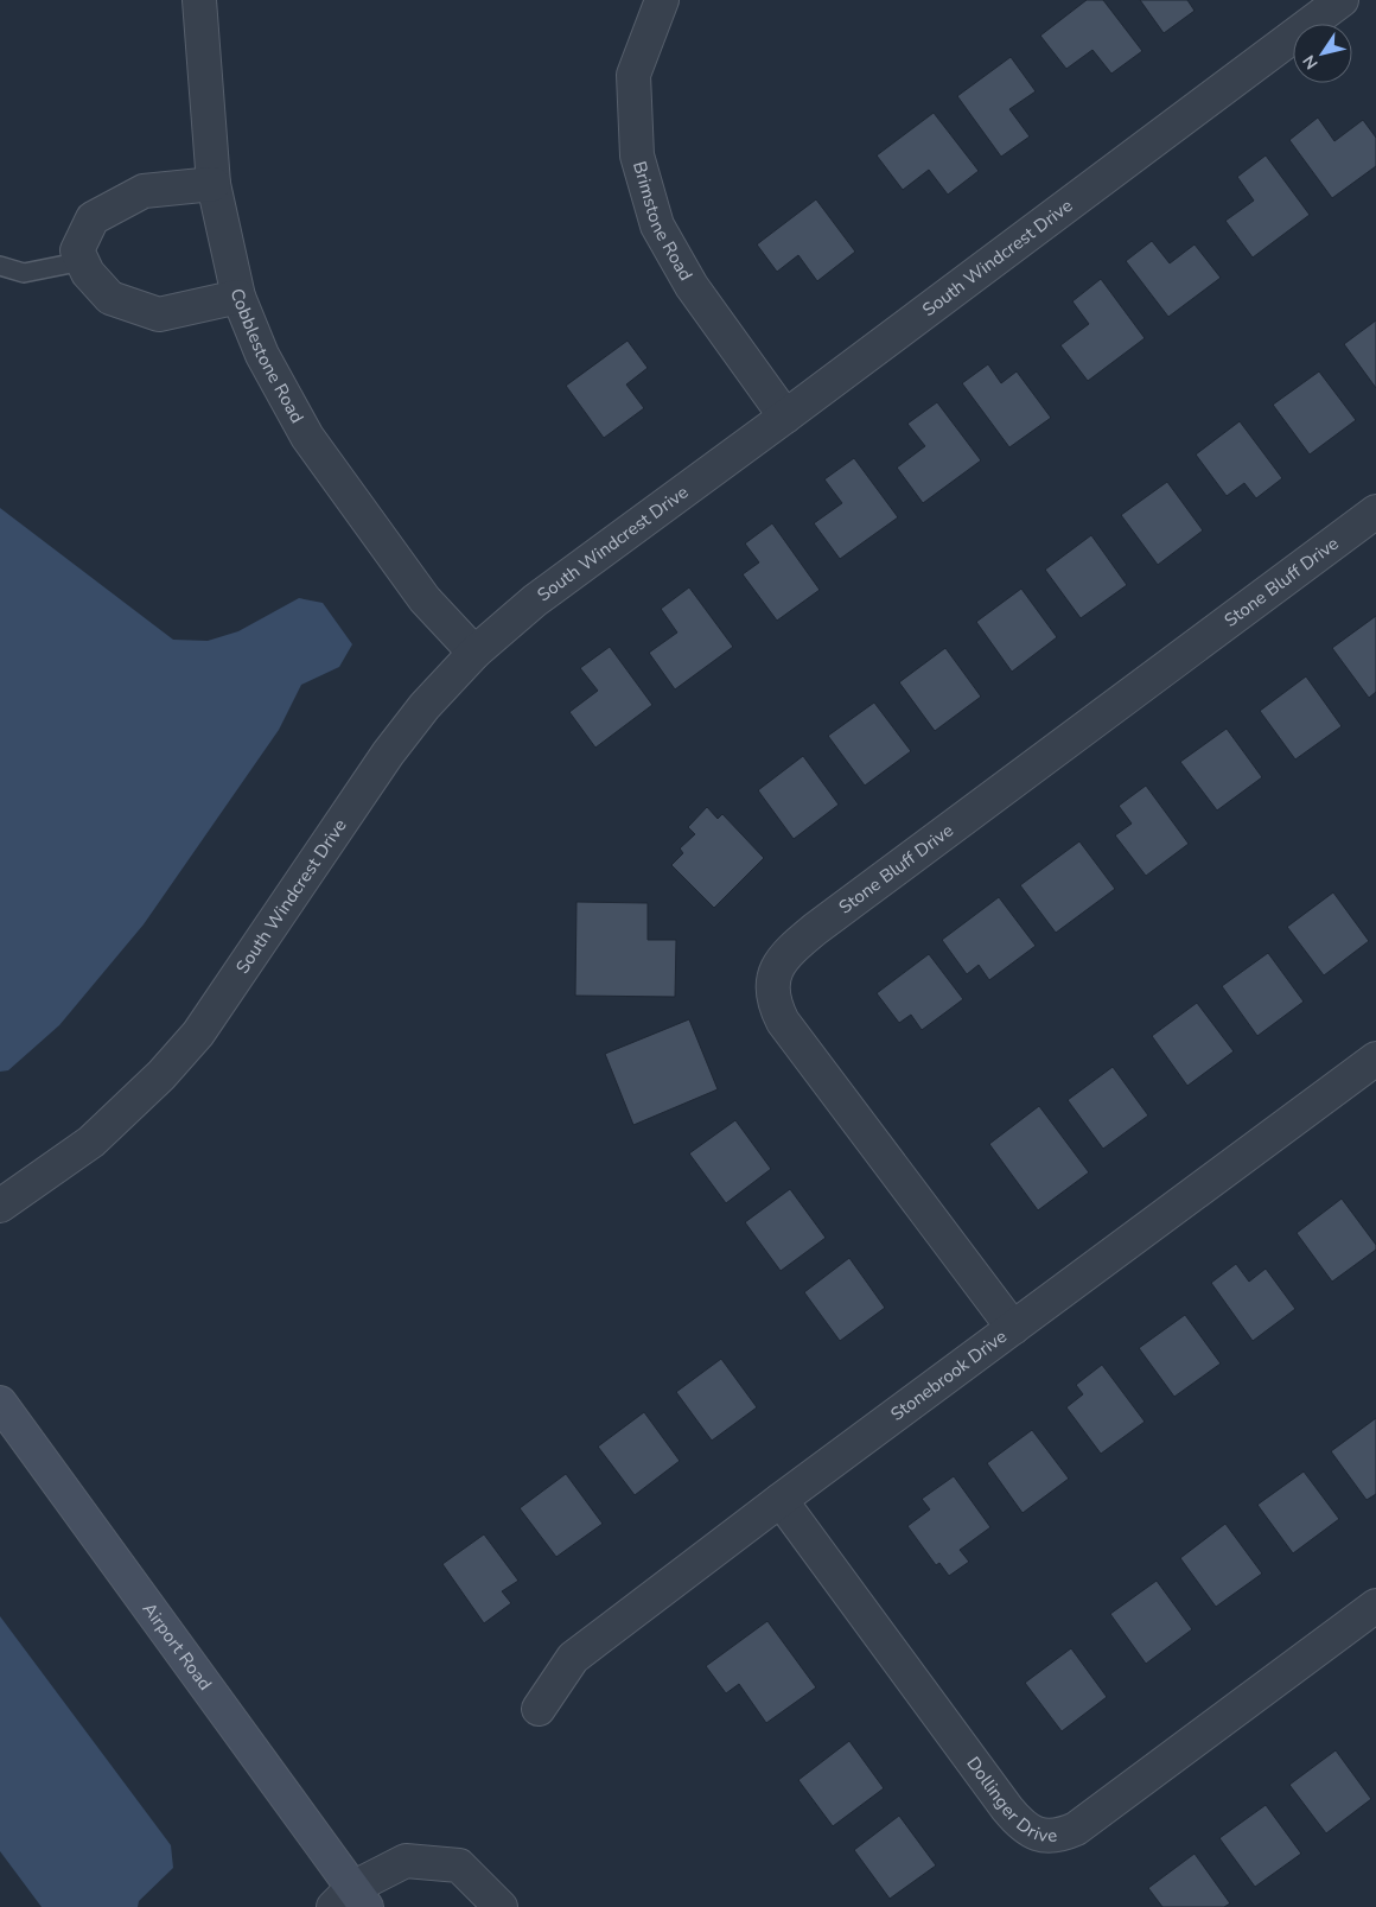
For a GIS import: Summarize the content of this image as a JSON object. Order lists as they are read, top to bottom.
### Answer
{
  "streets": {
    "main road": ["Airport Road"],
    "street": [
      "Brimstone Road",
      "South Windcrest Drive",
      "Cobblestone Road",
      "Stone Bluff Drive",
      "Stonebrook Drive",
      "Dollinger Drive"
    ]
  },
  "crossings": [
    ["Brimstone Road", "South Windcrest Drive"],
    ["South Windcrest Drive", "Cobblestone Road"],
    ["Stone Bluff Drive", "Stonebrook Drive"],
    ["Stonebrook Drive", "Dollinger Drive"]
  ],
  "north": "bottom left"
}
